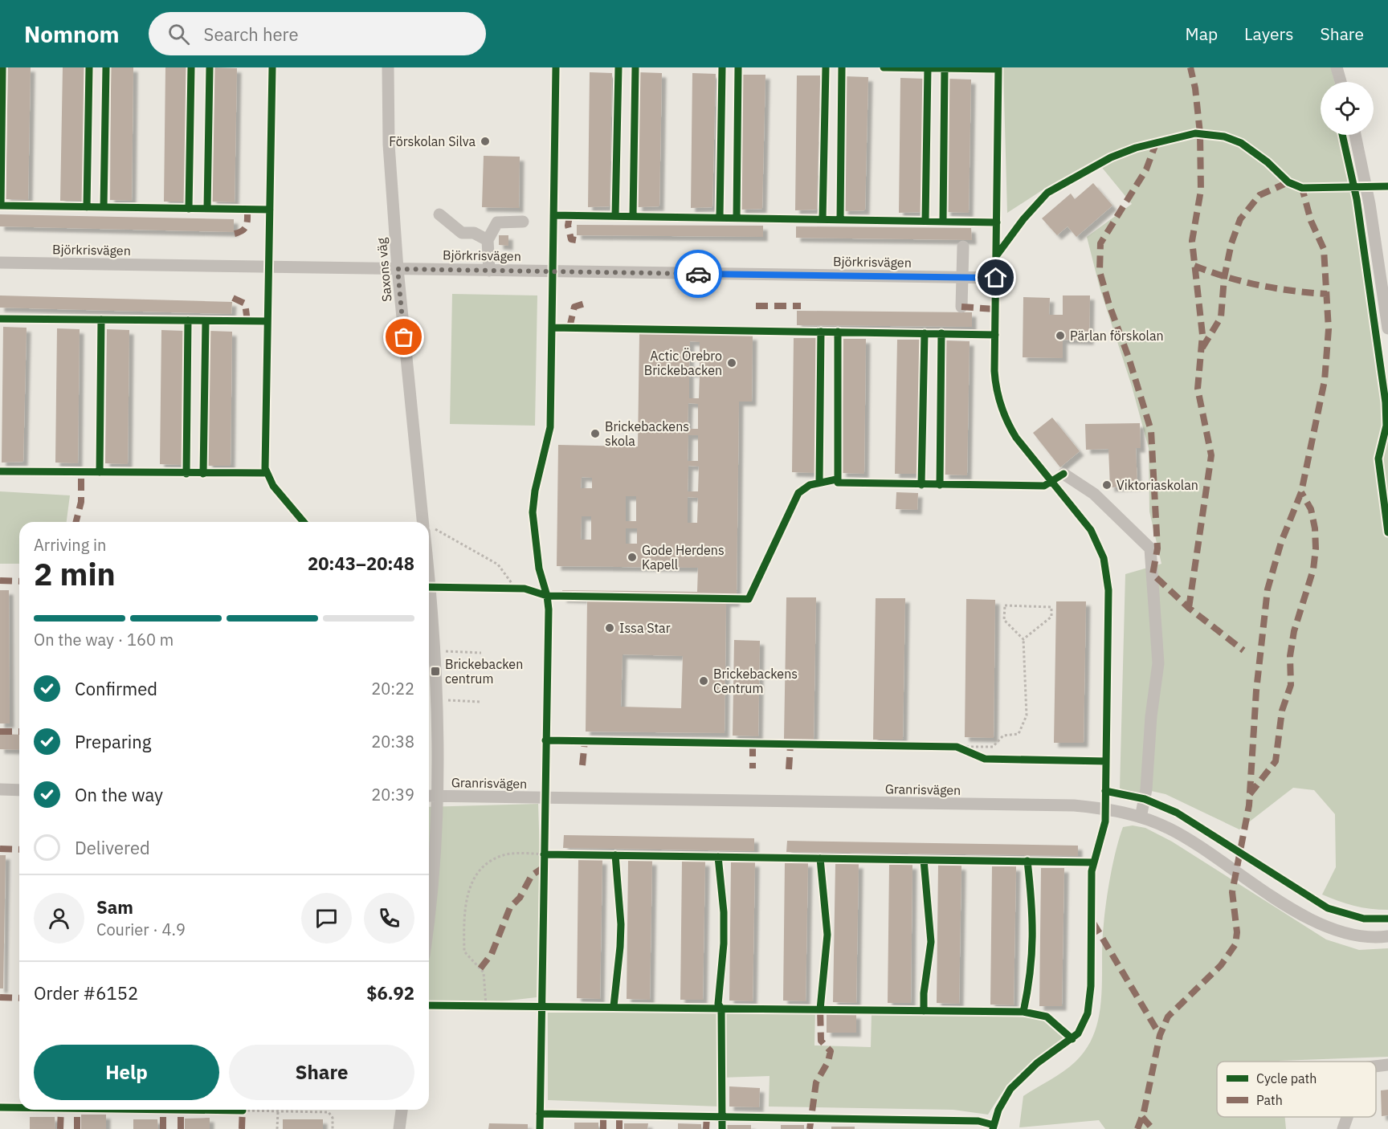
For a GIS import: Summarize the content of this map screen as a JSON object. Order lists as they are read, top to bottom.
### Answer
{
  "streets": {
    "street": ["Björkrisvägen", "Saxons väg", "Granrisvägen"]
  },
  "crossings": [
    ["Björkrisvägen", "Saxons väg"],
    ["Saxons väg", "Granrisvägen"]
  ],
  "places": {
    "other": [
      "Förskolan Silva",
      "Pärlan förskolan",
      "Actic Örebro Brickebacken",
      "Brickebackens skola",
      "Viktoriaskolan",
      "Gode Herdens Kapell",
      "Issa Star",
      "Brickebackens Centrum"
    ],
    "transit": ["Brickebacken centrum"]
  },
  "legend": ["Cycle path", "Path"],
  "page": {
    "header": "Nomnom",
    "search": "Search here",
    "nav": ["Map", "Layers", "Share"],
    "heading": ["2 min", "Arriving in", "20:43–20:48"],
    "panel": [
      "Sam",
      "Courier · 4.9",
      "Order #6152",
      "$6.92"
    ],
    "bar": "On the way · 160 m",
    "list": [
      ["Confirmed", "20:22"],
      ["Preparing", "20:38"],
      ["On the way", "20:39"],
      "Delivered"
    ],
    "buttons": ["Help", "Share"]
  }
}
